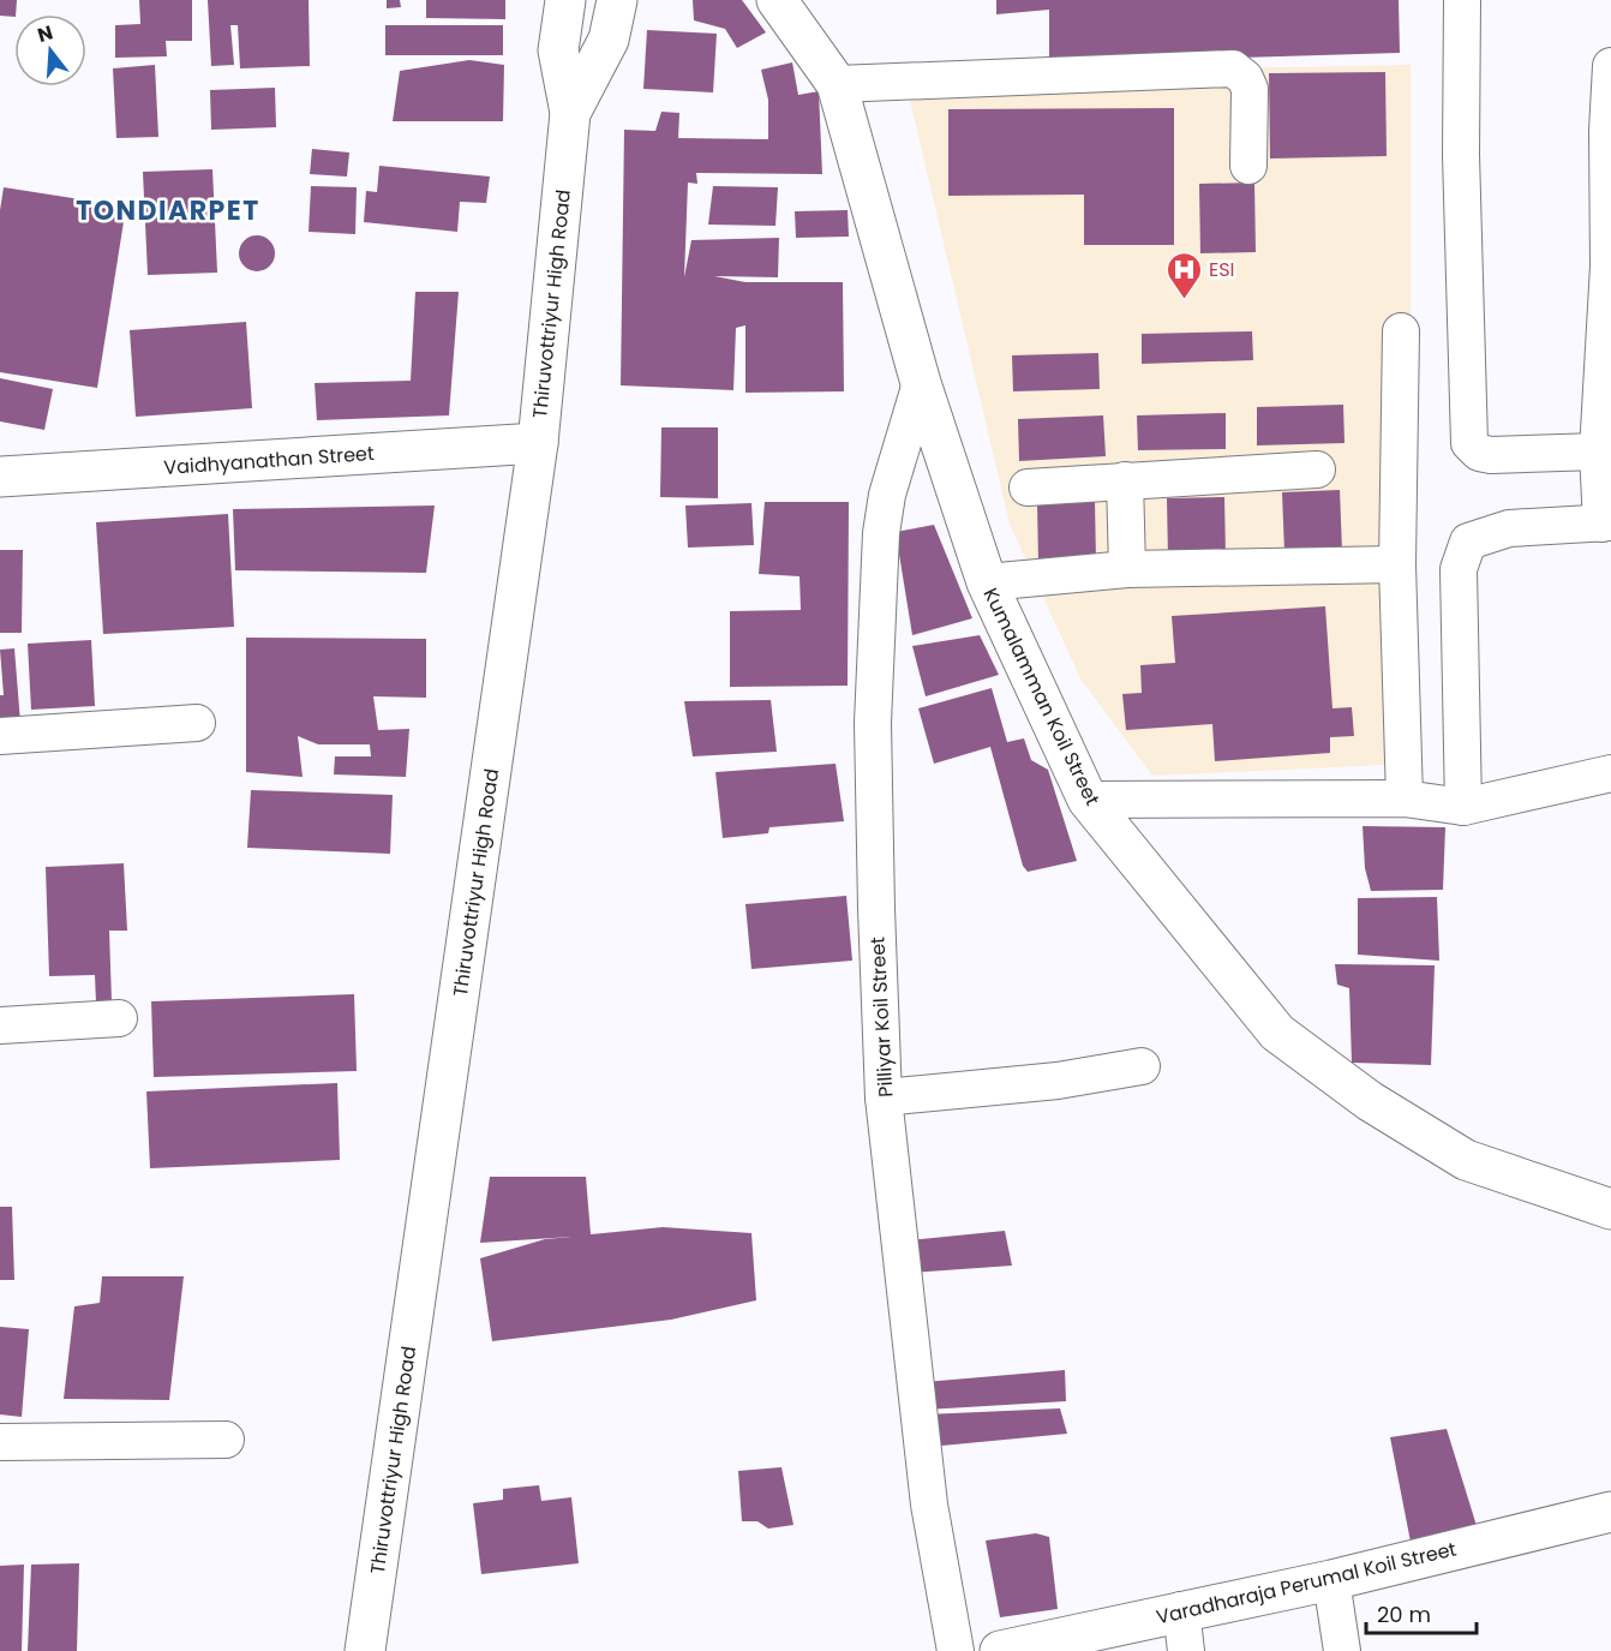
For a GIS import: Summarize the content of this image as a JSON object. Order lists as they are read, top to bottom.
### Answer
{
  "streets": {
    "main road": [
      "Thiruvottriyur High Road",
      "Vaidhyanathan Street",
      "Kumalamman Koil Street",
      "Varadharaja Perumal Koil Street"
    ],
    "street": ["Pilliyar Koil Street"]
  },
  "crossings": [
    ["Thiruvottriyur High Road", "Vaidhyanathan Street"],
    ["Kumalamman Koil Street", "Pilliyar Koil Street"]
  ],
  "districts": ["TONDIARPET"],
  "places": {
    "hospital": ["ESI"]
  },
  "scale_bar": "20 m",
  "north": "top"
}
